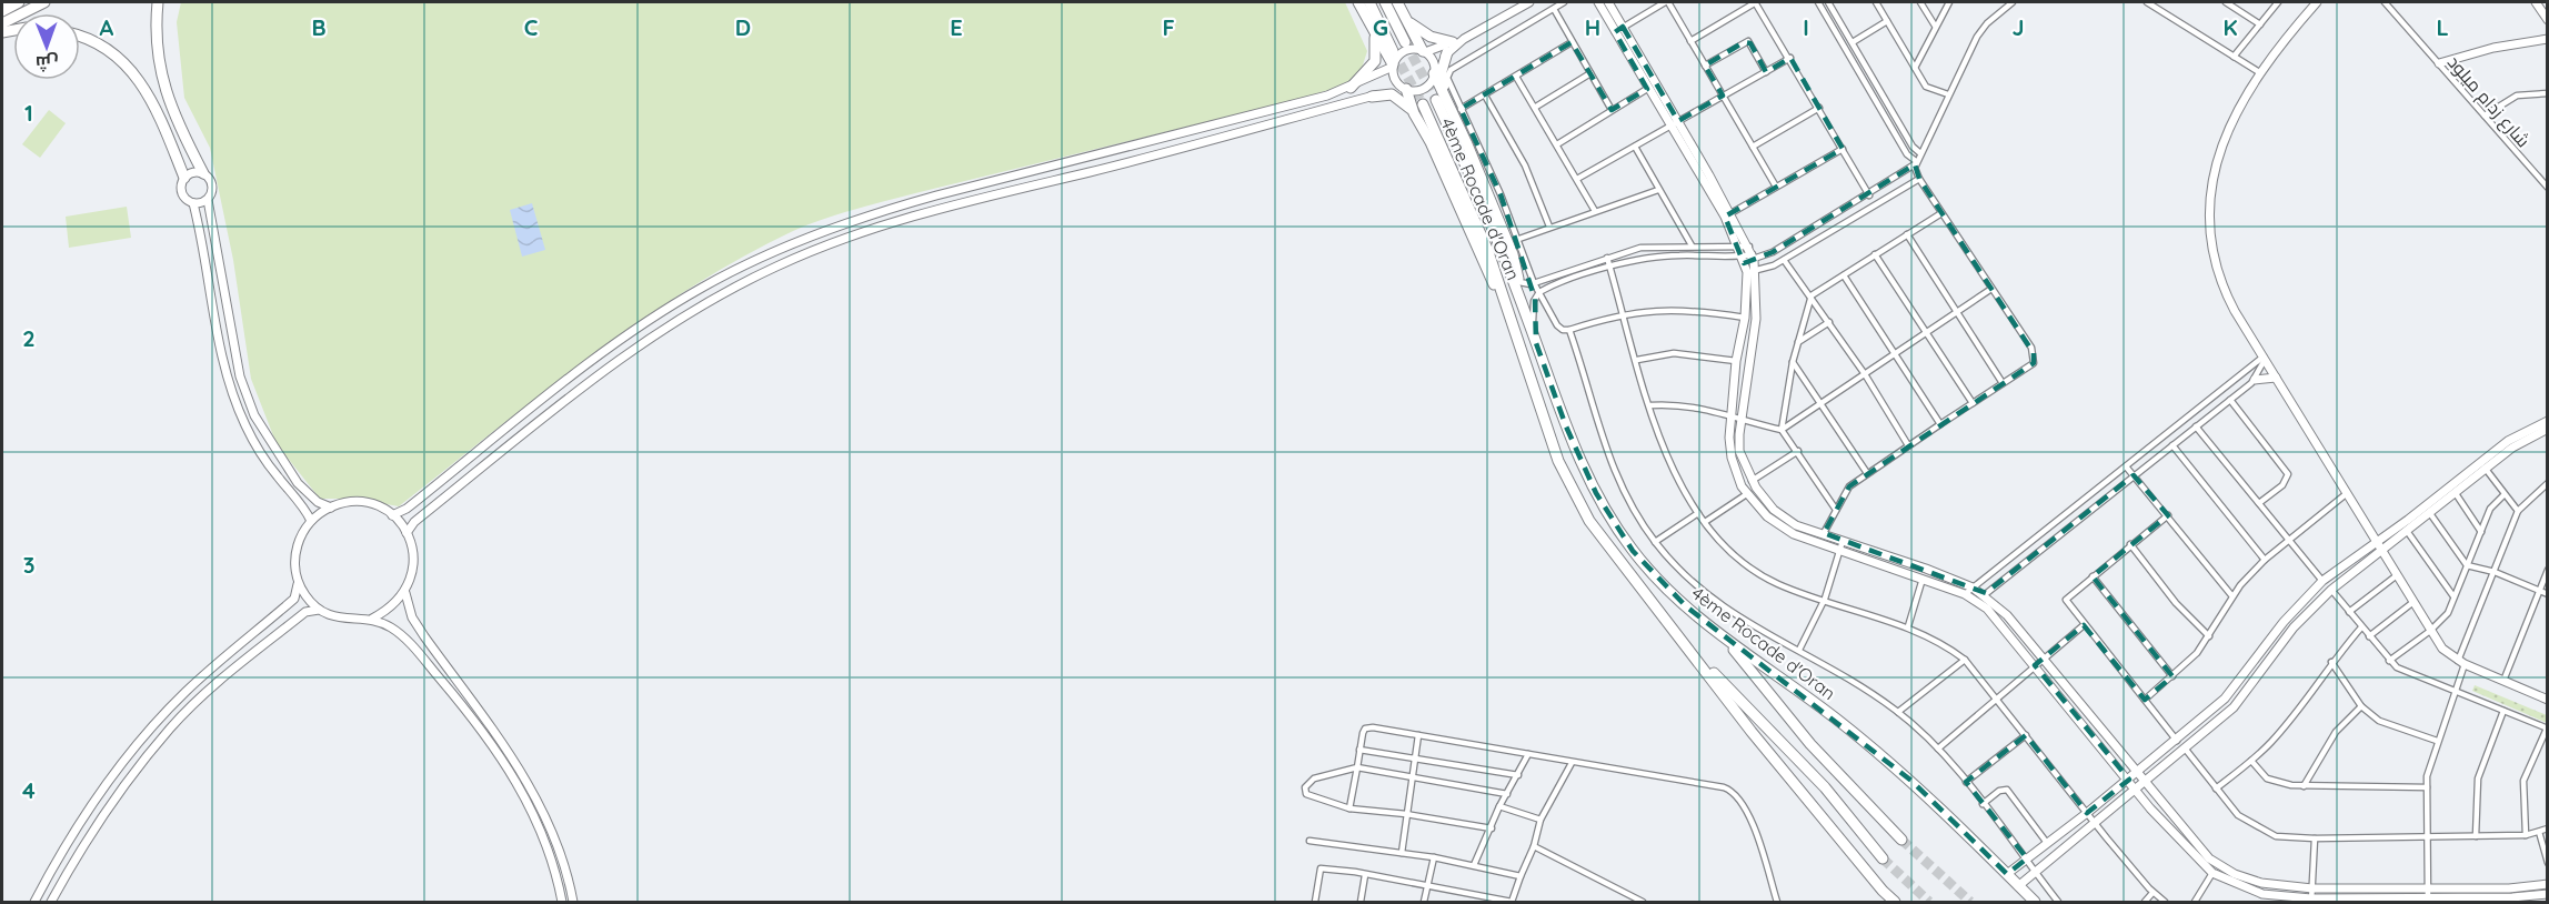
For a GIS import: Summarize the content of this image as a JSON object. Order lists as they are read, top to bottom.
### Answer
{
  "streets": {
    "highway": ["4ème Rocade d'Oran"],
    "street": ["شارع زدام ميلود"]
  },
  "north": "bottom",
  "grid": {
    "columns": [
      "A",
      "B",
      "C",
      "D",
      "E",
      "F",
      "G",
      "H",
      "I",
      "J",
      "K",
      "L"
    ],
    "rows": [
      "1",
      "2",
      "3",
      "4"
    ]
  }
}
